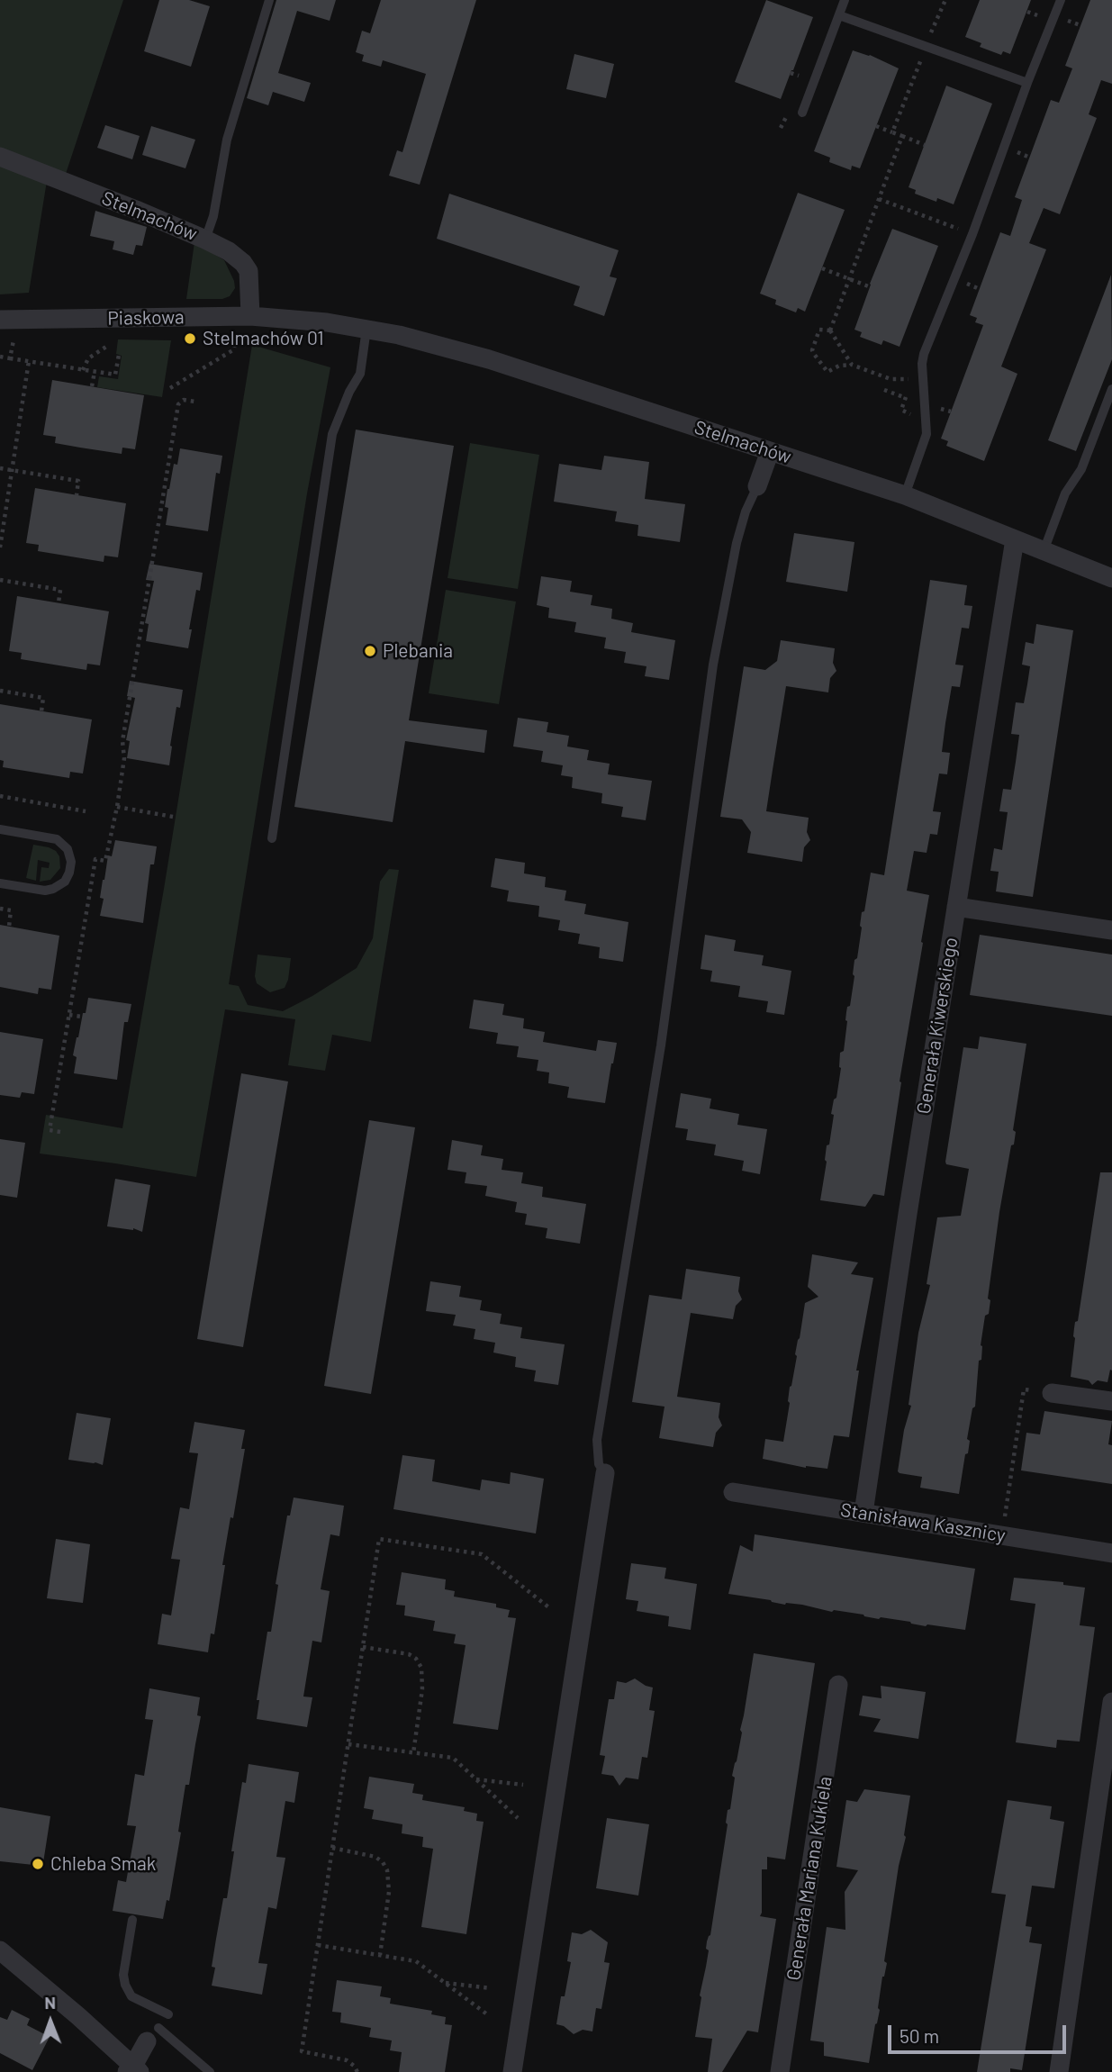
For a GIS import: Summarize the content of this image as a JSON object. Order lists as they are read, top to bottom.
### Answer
{
  "streets": {
    "street": [
      "Stelmachów",
      "Piaskowa",
      "Generała Kiwerskiego",
      "Stanisława Kasznicy",
      "Generała Mariana Kukiela"
    ]
  },
  "crossings": [
    ["Stelmachów", "Piaskowa"],
    ["Stelmachów", "Generała Kiwerskiego"],
    ["Generała Kiwerskiego", "Stanisława Kasznicy"]
  ],
  "places": ["Stelmachów 01", "Plebania", "Chleba Smak"],
  "scale_bar": "50 m",
  "north": "top"
}
